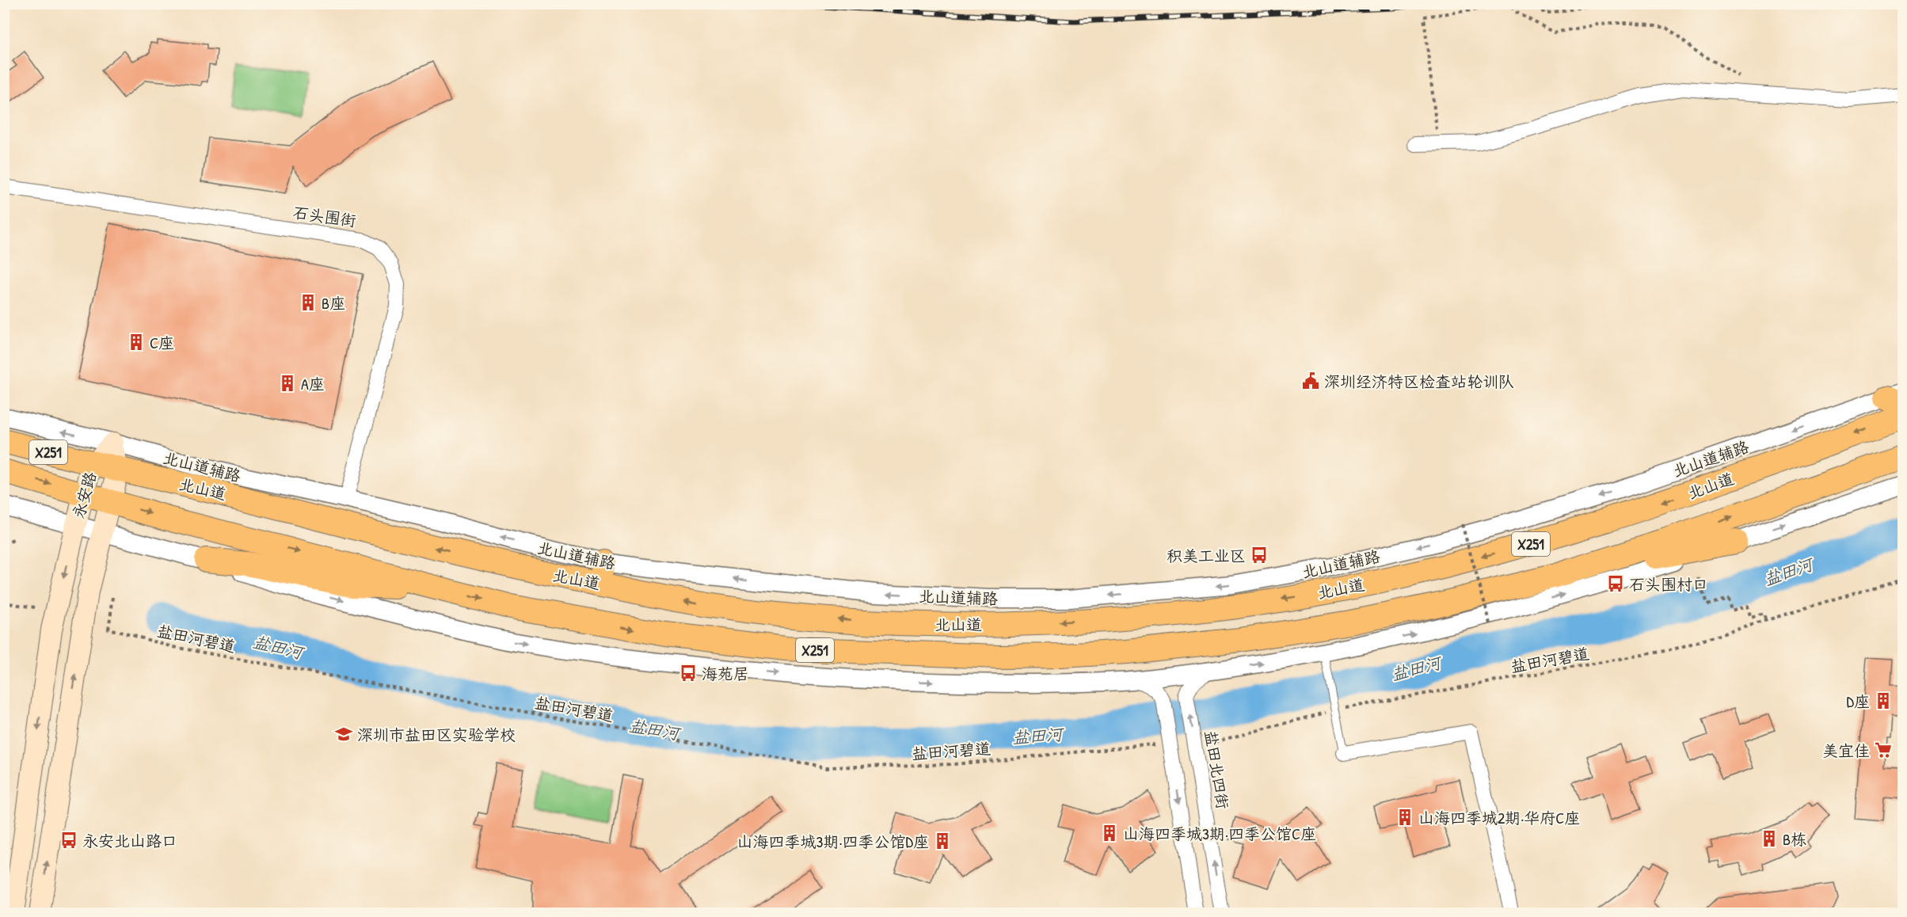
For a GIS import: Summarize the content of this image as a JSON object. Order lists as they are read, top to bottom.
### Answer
{
  "streets": {
    "main road": ["X251", "北山道", "永安路"],
    "street": ["石头围街", "北山道辅路", "盐田北四街"],
    "path": ["盐田河碧道"]
  },
  "crossings": [
    ["石头围街", "北山道辅路"],
    ["北山道辅路", "北山道"],
    ["北山道辅路", "永安路"],
    ["北山道", "永安路"],
    ["盐田河碧道", "盐田北四街"]
  ],
  "water": ["盐田河"],
  "places": {
    "building": [
      "B座",
      "C座",
      "A座",
      "D座",
      "山海四季城2期·华府C座",
      "山海四季城3期·四季公馆C座",
      "B栋",
      "山海四季城3期·四季公馆D座"
    ],
    "public building": ["深圳经济特区检查站轮训队"],
    "bus stop": [
      "积美工业区",
      "石头围村口",
      "海苑居",
      "永安北山路口"
    ],
    "school or university": ["深圳市盐田区实验学校"],
    "supermarket": ["美宜佳"]
  }
}
